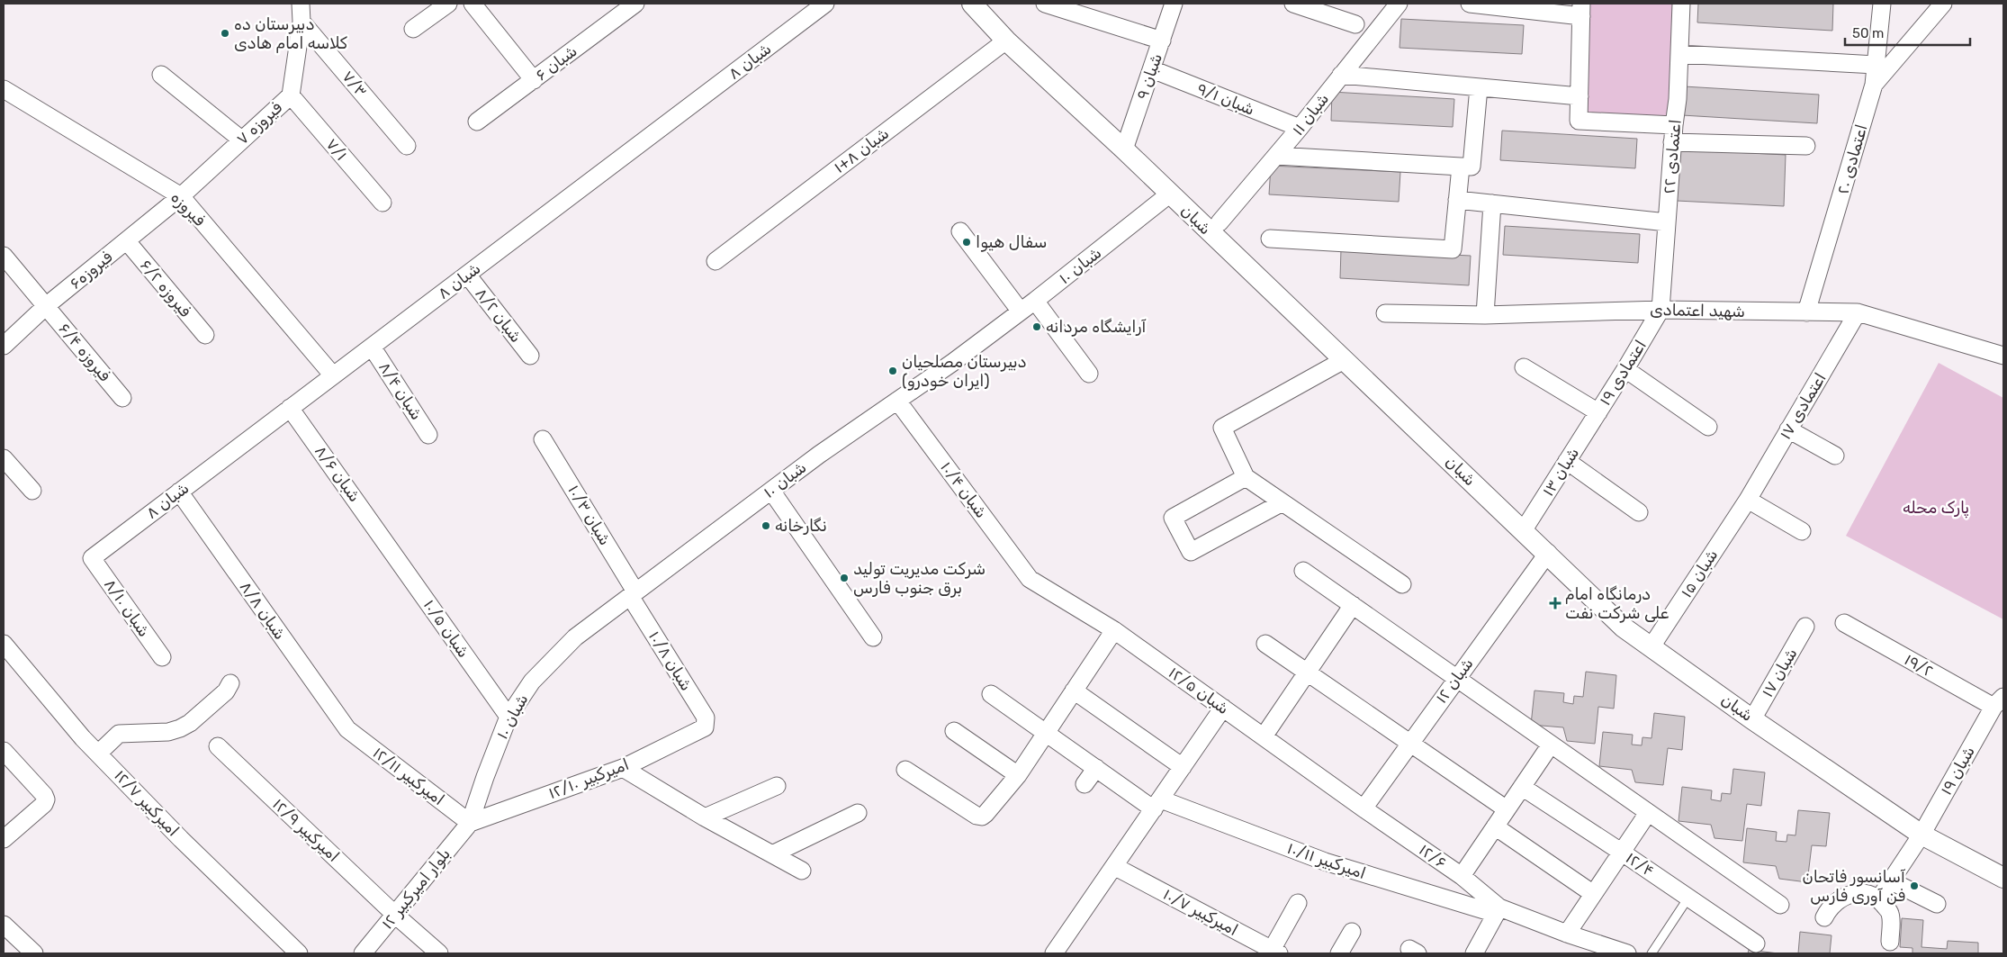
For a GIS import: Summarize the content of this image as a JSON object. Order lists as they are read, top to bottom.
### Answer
{
  "streets": {
    "street": [
      "۸ شبان",
      "۶ شبان",
      "۹ شبان",
      "۷/۳",
      "۹/۱ شبان",
      "۱۱ شبان",
      "۷ فیروزه",
      "۷/۱",
      "۱+۸ شبان",
      "۲۲ اعتمادی",
      "۲۰ اعتمادی",
      "فیروزه",
      "شبان",
      "۱۰ شبان",
      "فیروزه۶",
      "۶/۲ فیروزه",
      "شهید اعتمادی",
      "۸/۲ شبان",
      "۶/۴ فیروزه",
      "۱۹ اعتمادی",
      "۸/۴ شبان",
      "۱۷ اعتمادی",
      "۱۳ شبان",
      "۸/۶ شبان",
      "۱۰/۴ شبان",
      "۱۰/۳ شبان",
      "۱۵ شبان",
      "۸/۱۰ شبان",
      "۸/۸ شبان",
      "۱۰/۵ شبان",
      "۱۰/۸ شبان",
      "۱۹/۲",
      "۱۷ شبان",
      "۱۲ شبان",
      "۱۲/۵ شبان",
      "۱۹ شبان",
      "۱۲/۱۱ امیرکبیر",
      "۱۲/۱۰ امیرکبیر",
      "۱۲/۷ امیرکبیر",
      "۱۲/۹ امیرکبیر",
      "۱۲/۶",
      "۱۰/۱۱ امیرکبیر",
      "۱۲/۴",
      "۱۲ بلوار امیرکبیر",
      "۱۰/۷ امیرکبیر"
    ]
  },
  "crossings": [
    ["۸ شبان", "فیروزه"],
    ["۸ شبان", "۸/۲ شبان"],
    ["۸ شبان", "۸/۴ شبان"],
    ["۸ شبان", "۸/۶ شبان"],
    ["۸ شبان", "۸/۱۰ شبان"],
    ["۸ شبان", "۸/۸ شبان"],
    ["۹ شبان", "۹/۱ شبان"],
    ["۹ شبان", "شبان"],
    ["۷/۳", "۷ فیروزه"],
    ["۹/۱ شبان", "۱۱ شبان"],
    ["۷ فیروزه", "۷/۱"],
    ["۷ فیروزه", "فیروزه"],
    ["۷ فیروزه", "فیروزه۶"],
    ["۱+۸ شبان", "شبان"],
    ["۲۲ اعتمادی", "شهید اعتمادی"],
    ["۲۲ اعتمادی", "۱۹ اعتمادی"],
    ["۲۰ اعتمادی", "شهید اعتمادی"],
    ["فیروزه", "فیروزه۶"],
    ["شبان", "۱۰ شبان"],
    ["شبان", "۱۳ شبان"],
    ["شبان", "۱۵ شبان"],
    ["شبان", "۱۷ شبان"],
    ["شبان", "۱۲ شبان"],
    ["شبان", "۱۹ شبان"],
    ["۱۰ شبان", "۱۰/۴ شبان"],
    ["۱۰ شبان", "۱۰/۳ شبان"],
    ["۱۰ شبان", "۱۰/۵ شبان"],
    ["۱۰ شبان", "۱۰/۸ شبان"],
    ["۱۰ شبان", "۱۲/۱۱ امیرکبیر"],
    ["۱۰ شبان", "۱۲/۱۰ امیرکبیر"],
    ["۱۰ شبان", "۱۲ بلوار امیرکبیر"],
    ["فیروزه۶", "۶/۲ فیروزه"],
    ["فیروزه۶", "۶/۴ فیروزه"],
    ["شهید اعتمادی", "۱۹ اعتمادی"],
    ["شهید اعتمادی", "۱۷ اعتمادی"],
    ["۱۹ اعتمادی", "۱۳ شبان"],
    ["۱۷ اعتمادی", "۱۵ شبان"],
    ["۸/۶ شبان", "۱۰/۵ شبان"],
    ["۱۰/۴ شبان", "۱۲/۵ شبان"],
    ["۱۰/۳ شبان", "۱۰/۸ شبان"],
    ["۸/۸ شبان", "۱۲/۱۱ امیرکبیر"],
    ["۱۰/۸ شبان", "۱۲/۱۰ امیرکبیر"],
    ["۱۹/۲", "۱۹ شبان"],
    ["۱۲ شبان", "۱۲/۵ شبان"],
    ["۱۲ شبان", "۱۲/۶"],
    ["۱۲/۵ شبان", "۱۲/۶"],
    ["۱۲/۱۱ امیرکبیر", "۱۲/۱۰ امیرکبیر"],
    ["۱۲/۱۱ امیرکبیر", "۱۲ بلوار امیرکبیر"],
    ["۱۲/۱۰ امیرکبیر", "۱۲ بلوار امیرکبیر"],
    ["۱۲/۹ امیرکبیر", "۱۲ بلوار امیرکبیر"],
    ["۱۲/۶", "۱۰/۱۱ امیرکبیر"]
  ],
  "parks": ["پارک محله"],
  "places": {
    "other": [
      "دبیرستان ده کلاسه امام هادی",
      "سفال هیوا",
      "آرایشگاه مردانه",
      "دبیرستان مصلحیان (ایران خودرو)",
      "نگارخانه",
      "شرکت مدیریت تولید برق جنوب فارس",
      "آسانسور فاتحان فن آوری فارس"
    ],
    "health": ["درمانگاه امام علی شرکت نفت"]
  },
  "scale_bar": "50 m"
}
